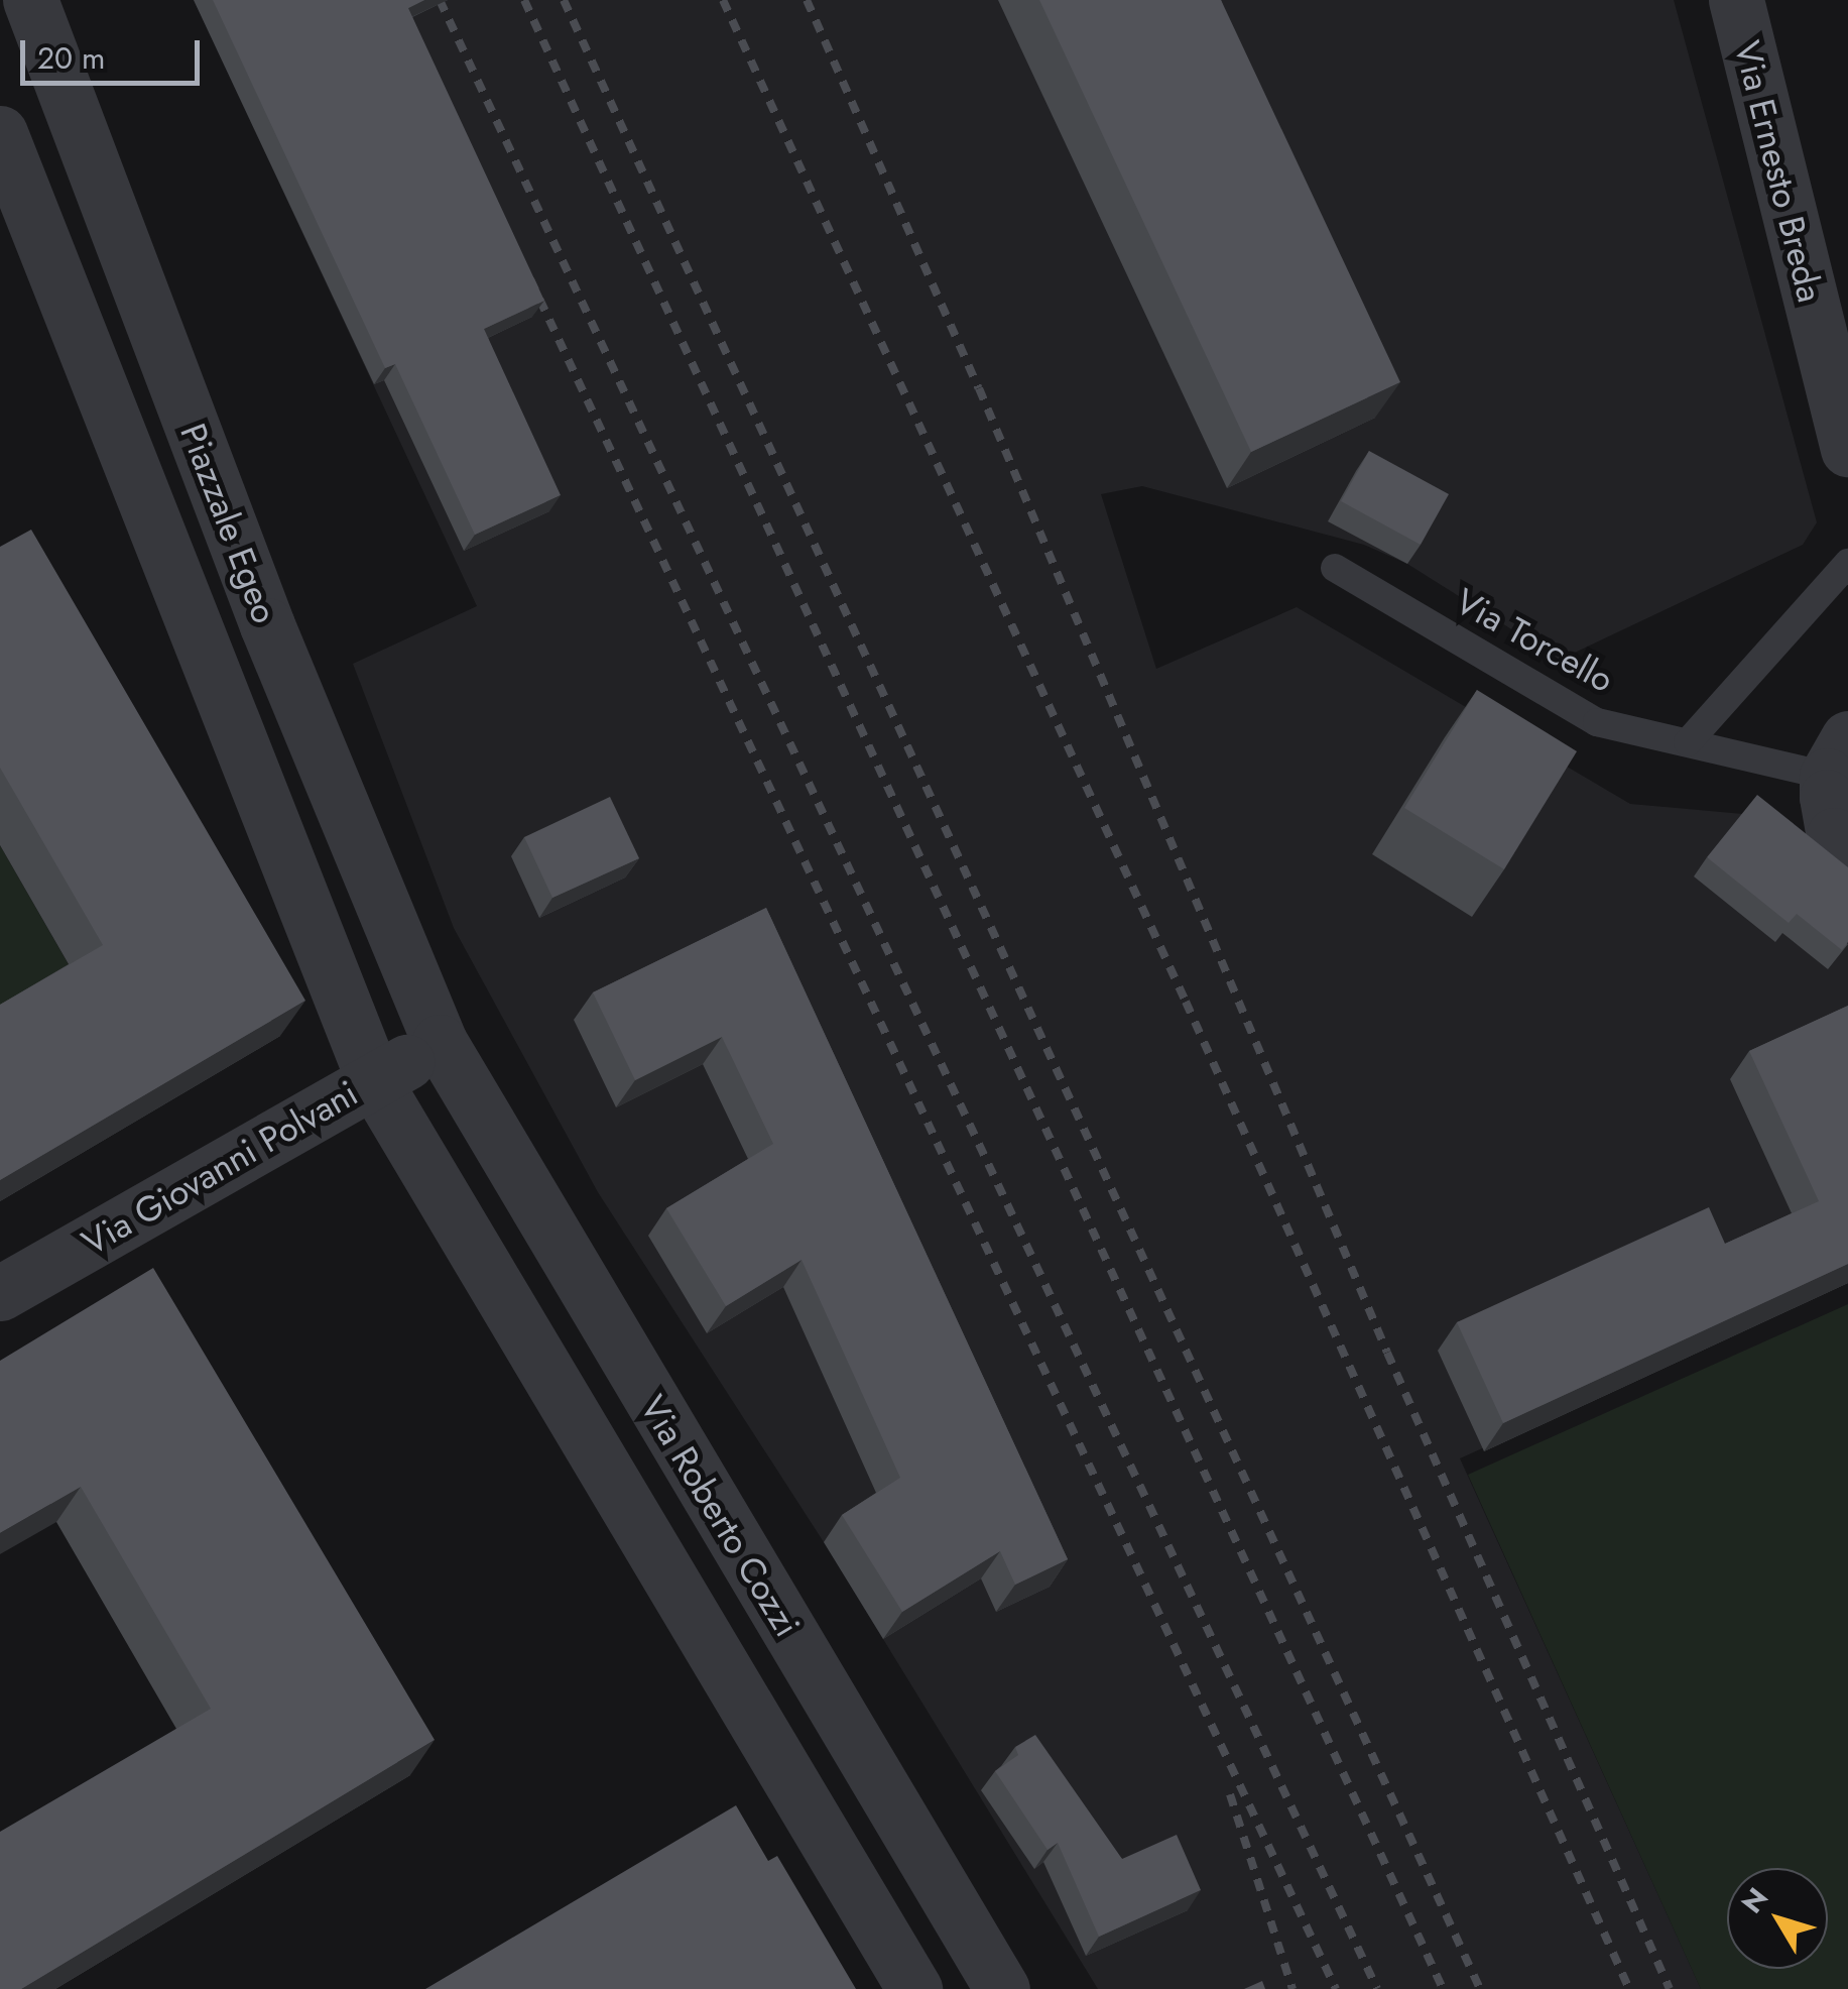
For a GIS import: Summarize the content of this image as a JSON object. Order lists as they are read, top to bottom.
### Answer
{
  "streets": {
    "street": [
      "Via Ernesto Breda",
      "Piazzale Egeo",
      "Via Giovanni Polvani",
      "Via Roberto Cozzi"
    ],
    "lane": ["Via Torcello"]
  },
  "crossings": [
    ["Piazzale Egeo", "Via Giovanni Polvani"],
    ["Piazzale Egeo", "Via Roberto Cozzi"],
    ["Via Giovanni Polvani", "Via Roberto Cozzi"]
  ],
  "scale_bar": "20 m",
  "north": "top left"
}
